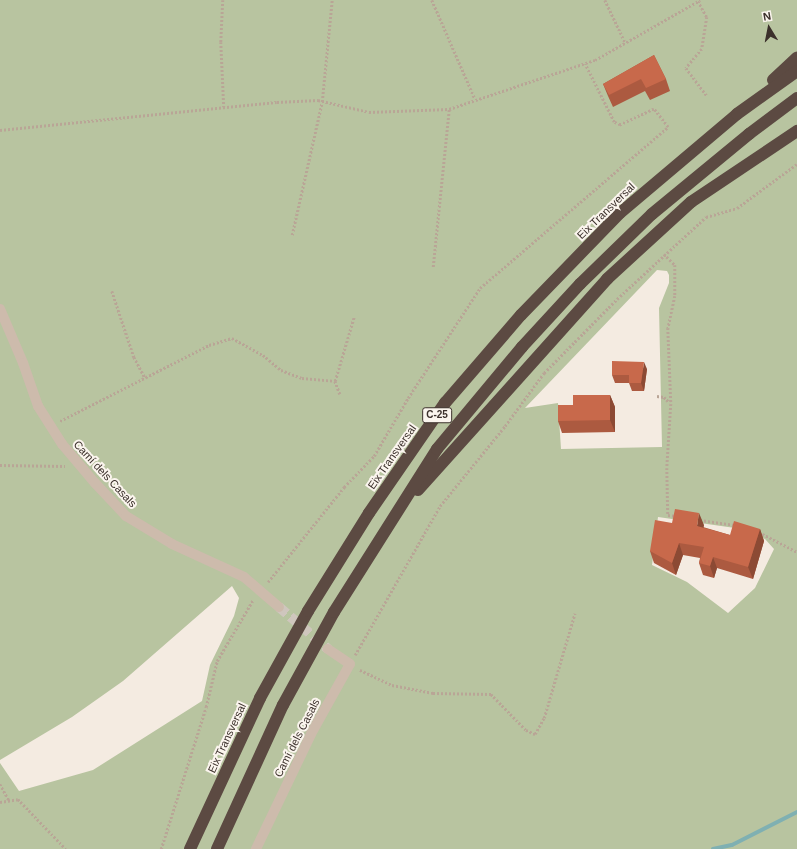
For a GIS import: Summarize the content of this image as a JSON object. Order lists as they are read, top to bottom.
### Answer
{
  "streets": {
    "highway": ["Eix Transversal", "C-25"],
    "street": ["Camí dels Casals"]
  },
  "north": "top"
}
